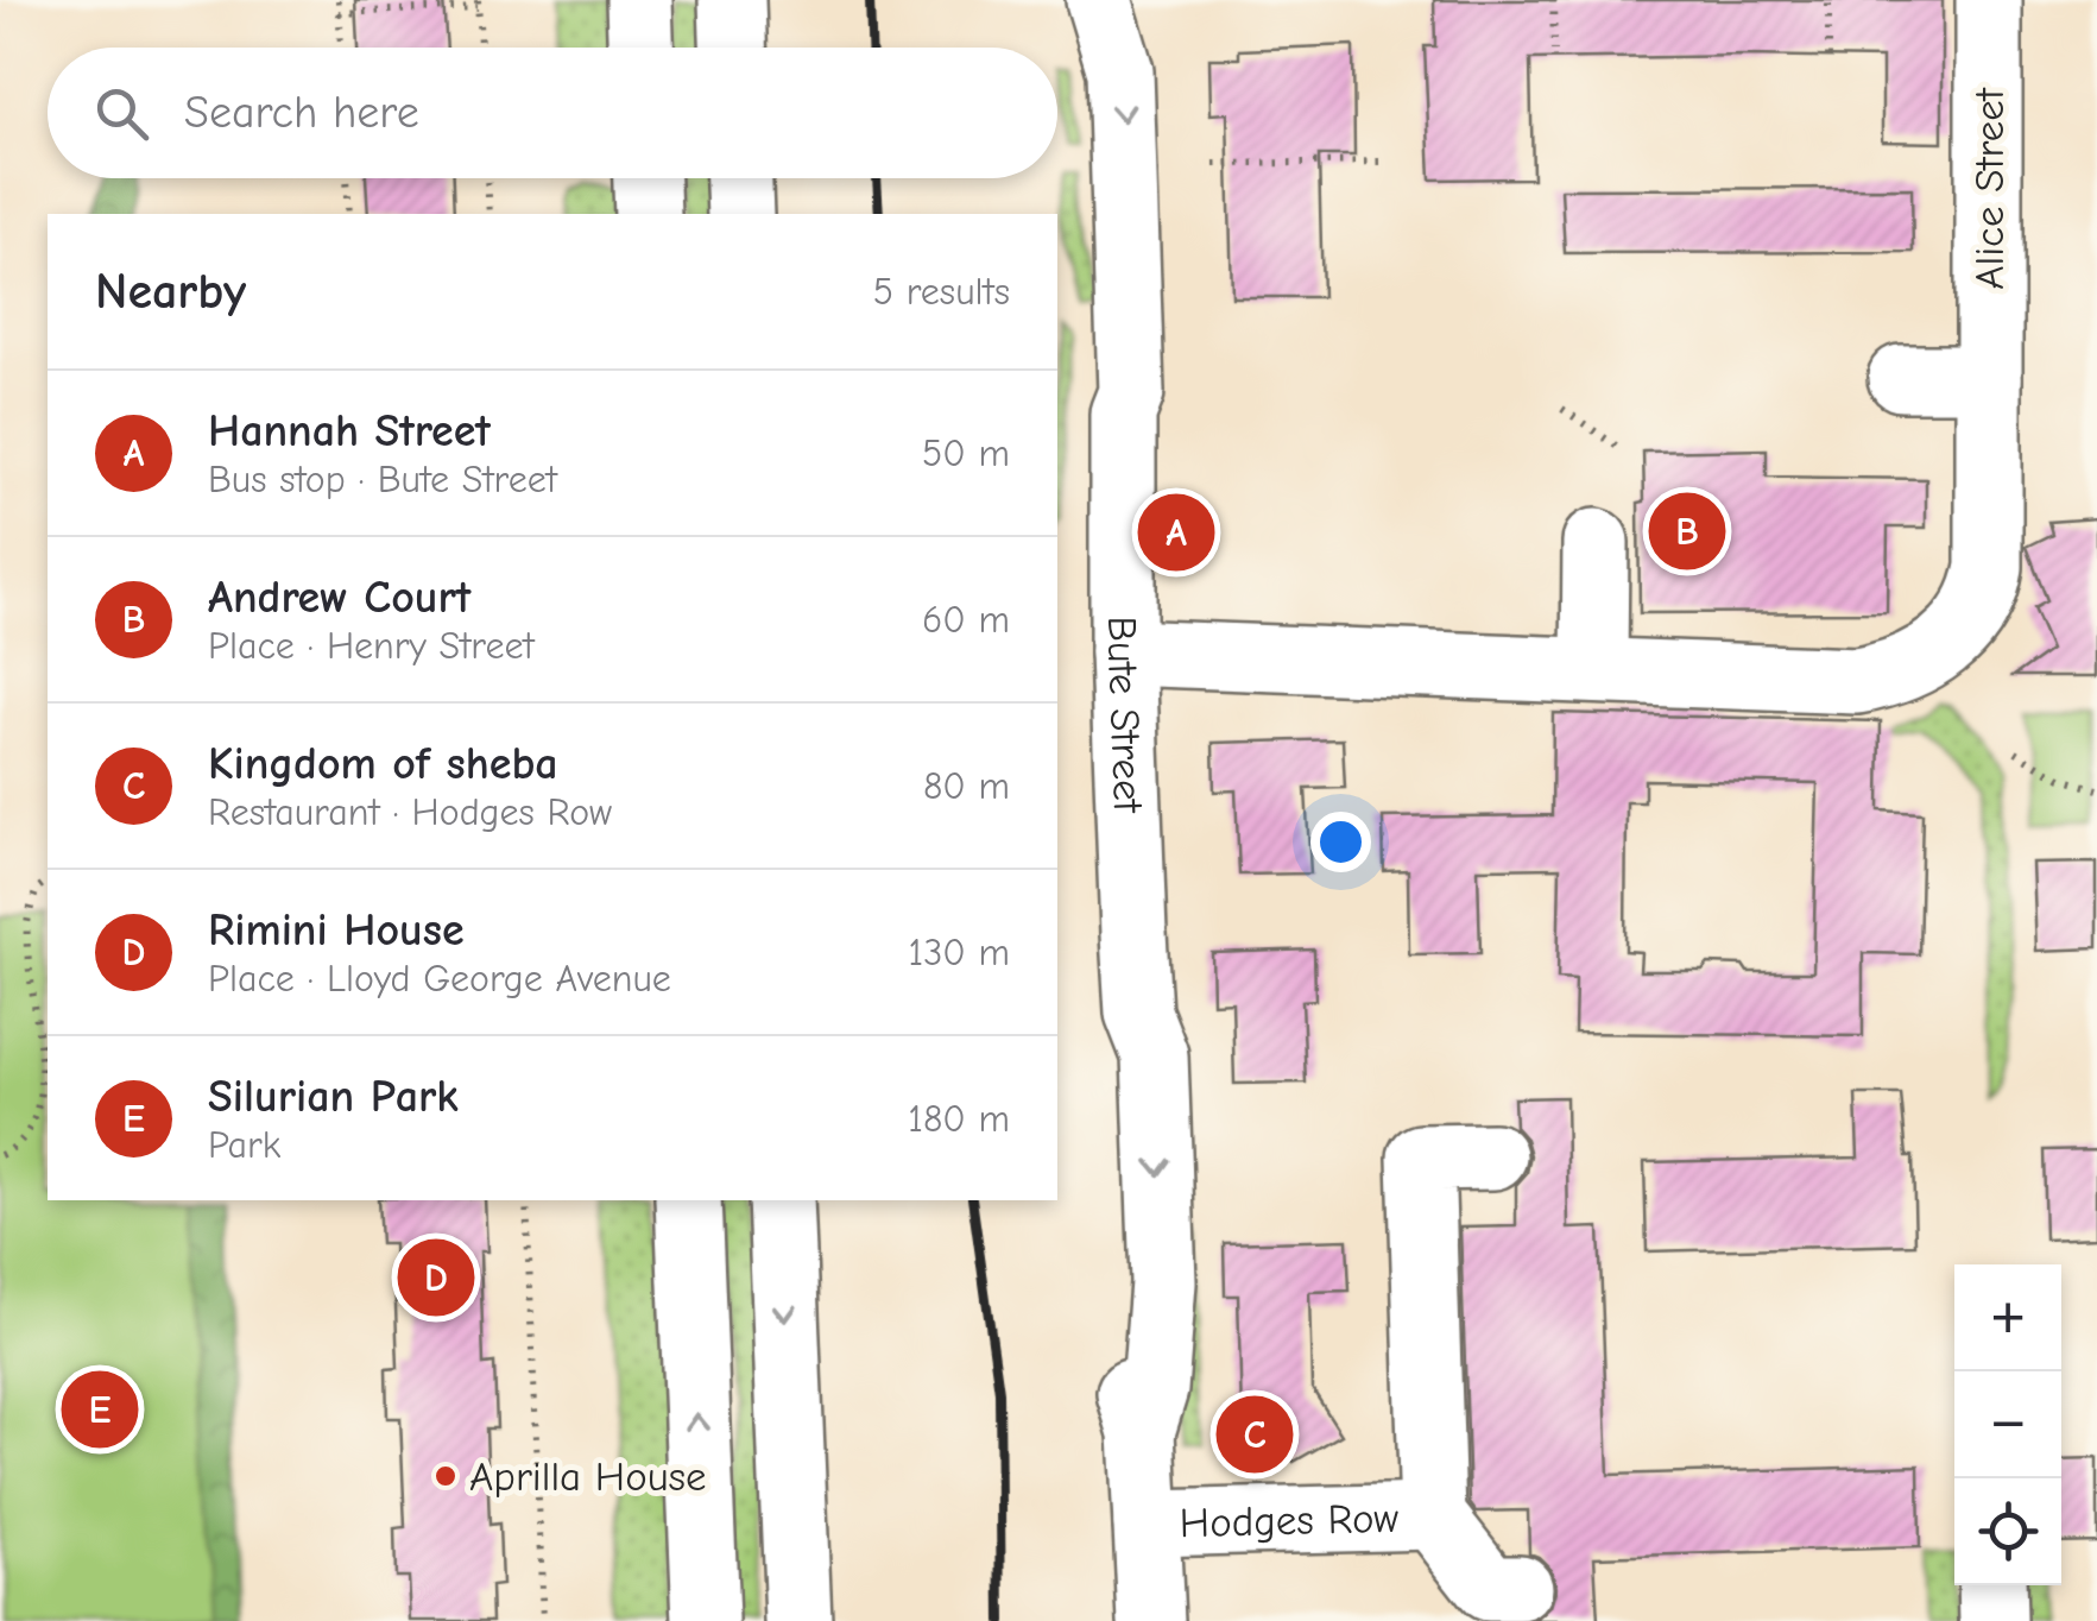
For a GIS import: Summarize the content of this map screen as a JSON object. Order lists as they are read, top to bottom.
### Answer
{
  "streets": {
    "street": ["Alice Street", "Bute Street", "Hodges Row"]
  },
  "crossings": [
    ["Bute Street", "Hodges Row"]
  ],
  "places": ["Aprilla House"],
  "page": {
    "search": "Search here",
    "heading": ["Nearby", "5 results"],
    "list": [
      {
        "mark": "A",
        "name": "Hannah Street",
        "note": "Bus stop · Bute Street",
        "value": "50 m"
      },
      {
        "mark": "B",
        "name": "Andrew Court",
        "note": "Place · Henry Street",
        "value": "60 m"
      },
      {
        "mark": "C",
        "name": "Kingdom of sheba",
        "note": "Restaurant · Hodges Row",
        "value": "80 m"
      },
      {
        "mark": "D",
        "name": "Rimini House",
        "note": "Place · Lloyd George Avenue",
        "value": "130 m"
      },
      {
        "mark": "E",
        "name": "Silurian Park",
        "note": "Park",
        "value": "180 m"
      }
    ],
    "pins": [
      "B",
      "A",
      "D",
      "E",
      "C"
    ],
    "map_buttons": ["+", "−"]
  }
}
